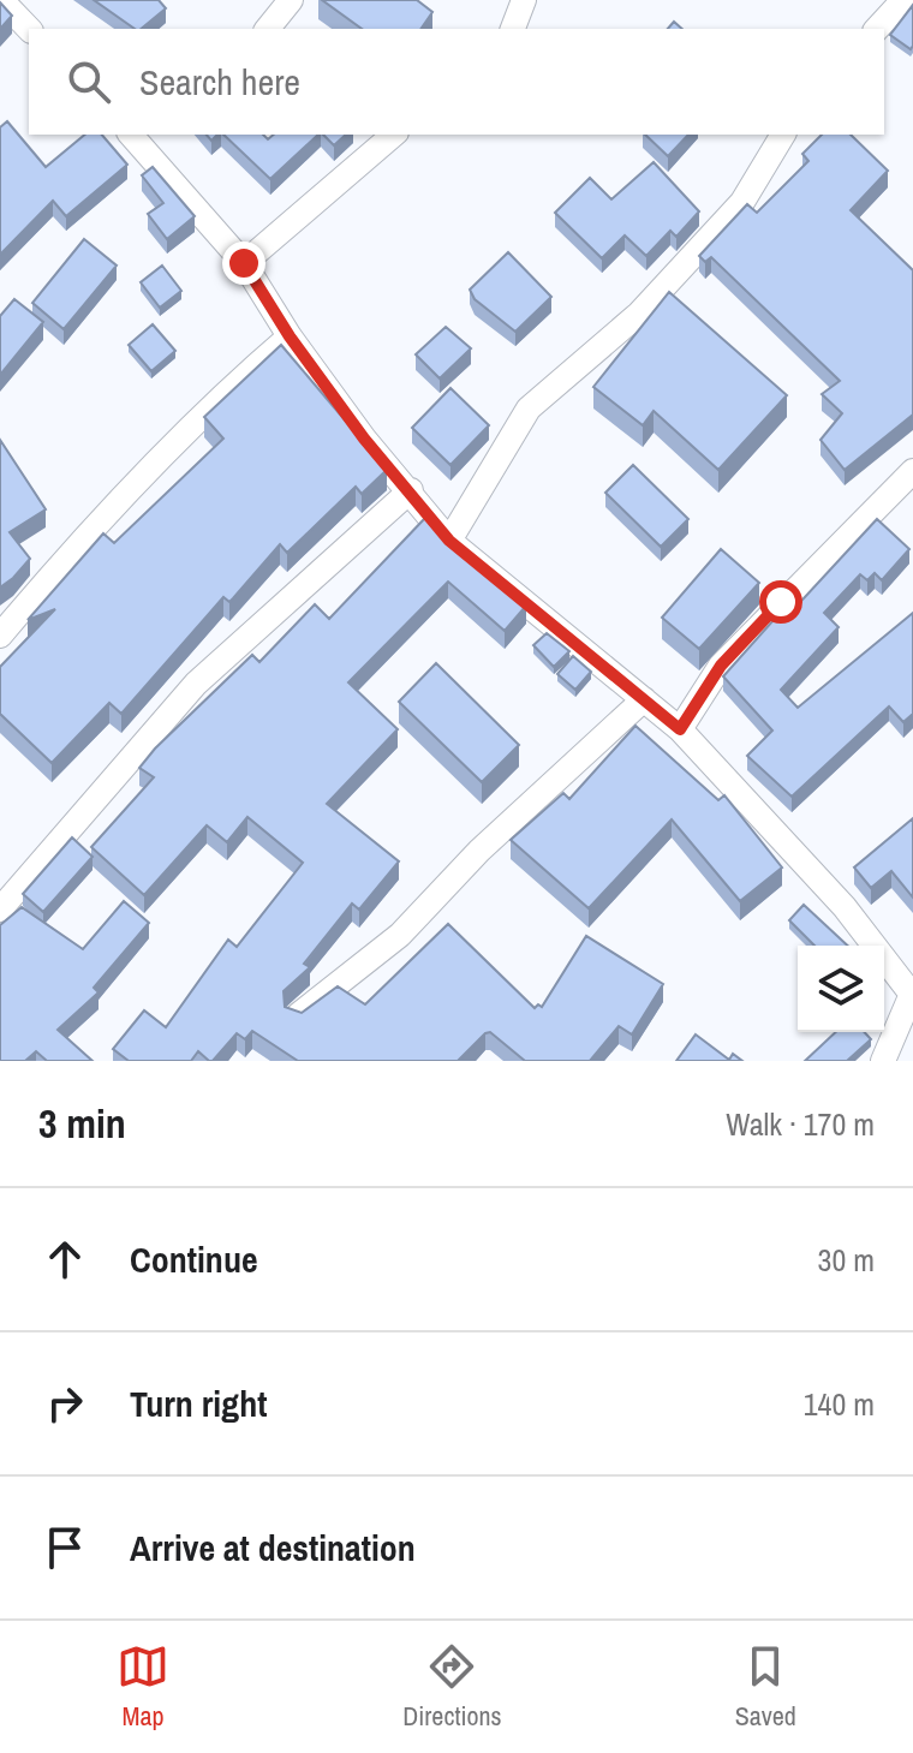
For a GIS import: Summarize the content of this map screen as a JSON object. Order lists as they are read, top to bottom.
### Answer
{
  "page": {
    "search": "Search here",
    "heading": ["3 min", "Walk · 170 m"],
    "list": [
      ["Continue", "30 m"],
      ["Turn right", "140 m"],
      "Arrive at destination"
    ],
    "nav": ["Map", "Directions", "Saved"]
  }
}
